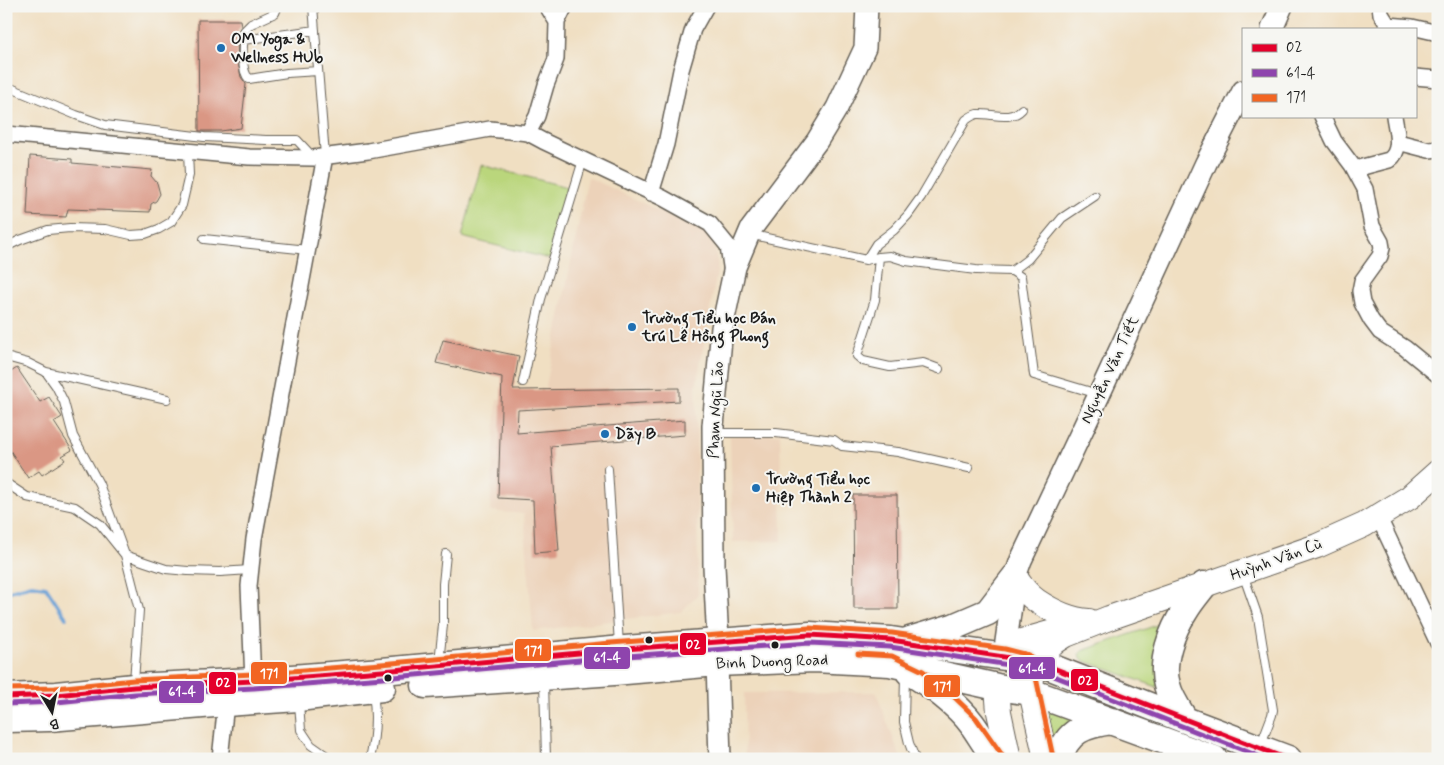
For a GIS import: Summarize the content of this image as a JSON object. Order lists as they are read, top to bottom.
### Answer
{
  "streets": {
    "highway": ["Binh Duong Road"],
    "main road": ["Huỳnh Văn Cù"],
    "street": ["Nguyễn Văn Tiết", "Phạm Ngũ Lão"]
  },
  "crossings": [
    ["Nguyễn Văn Tiết", "Huỳnh Văn Cù"],
    ["Nguyễn Văn Tiết", "Binh Duong Road"],
    ["Phạm Ngũ Lão", "Binh Duong Road"],
    ["Huỳnh Văn Cù", "Binh Duong Road"]
  ],
  "places": [
    "OM Yoga & Wellness HUb",
    "Trường Tiểu học Bán trú Lê Hồng Phong",
    "Dãy B",
    "Trường Tiểu học Hiệp Thành 2"
  ],
  "lines": ["transit line 171", "transit line 02", "transit line 61-4"],
  "legend": ["02", "61-4", "171"],
  "north": "bottom"
}
